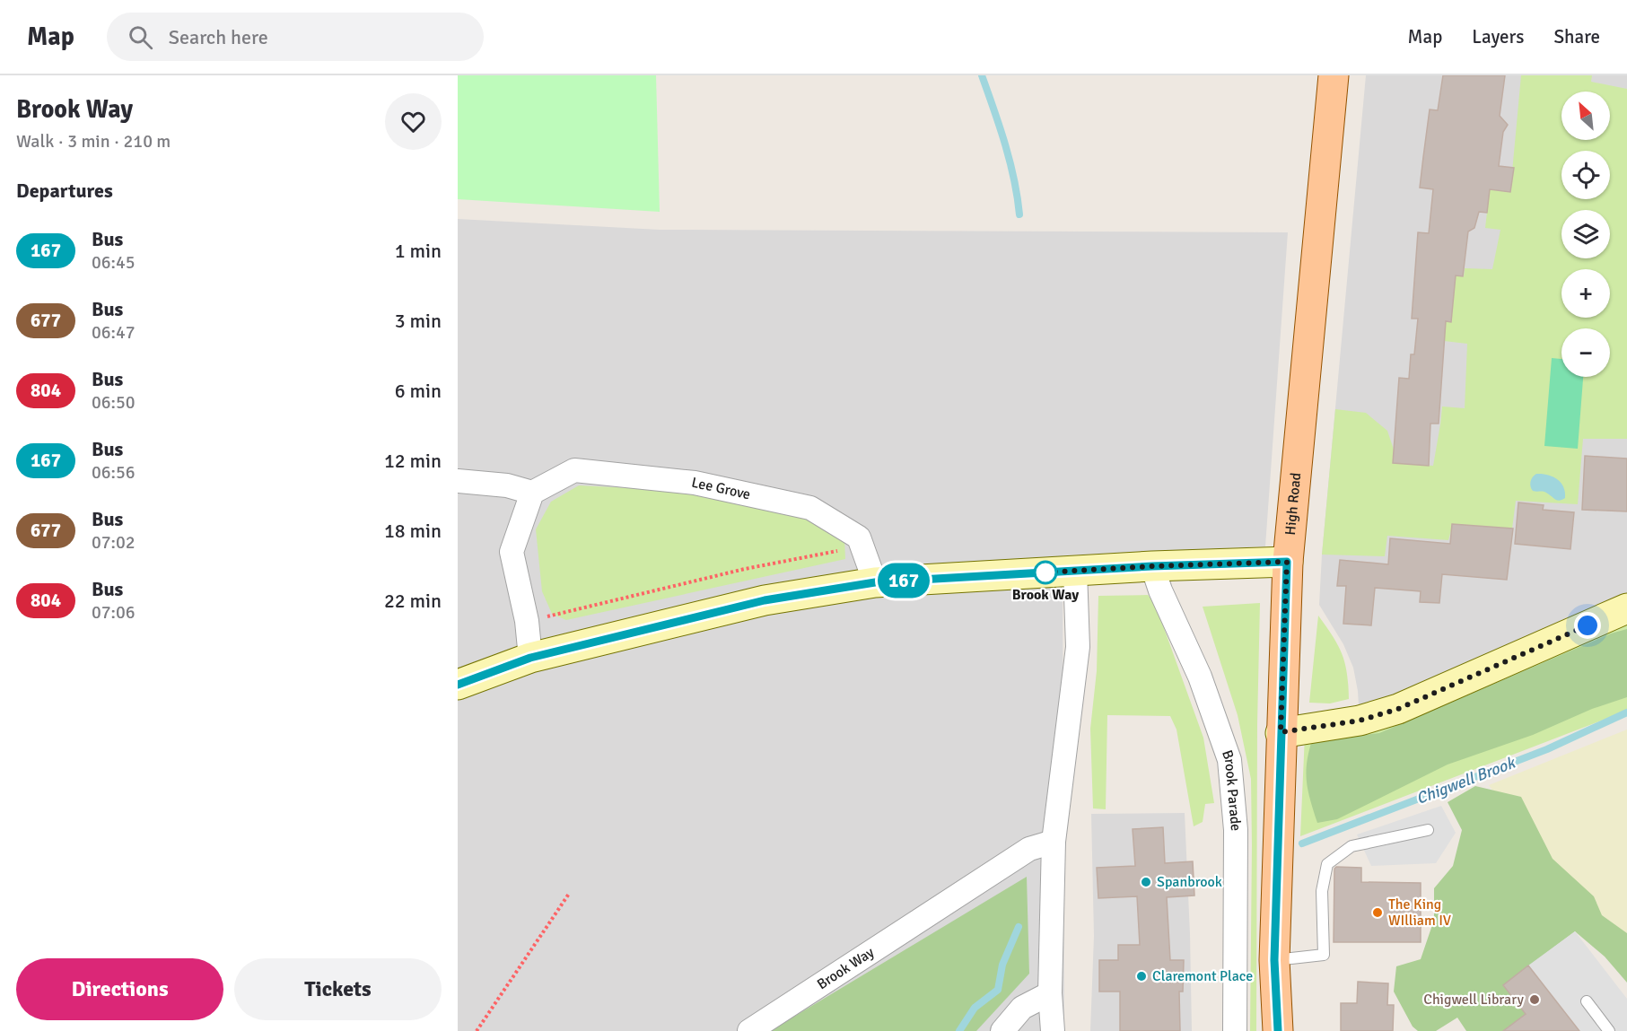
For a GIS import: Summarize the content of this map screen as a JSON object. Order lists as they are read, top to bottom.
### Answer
{
  "streets": {
    "main road": ["High Road"],
    "street": ["Lee Grove", "Brook Parade", "Brook Way"]
  },
  "water": ["Chigwell Brook"],
  "places": [
    "Brook Way",
    "Spanbrook",
    "The King WIlliam IV",
    "Claremont Place",
    "Chigwell Library"
  ],
  "lines": ["bus line 167"],
  "north": "top left",
  "page": {
    "header": "Map",
    "search": "Search here",
    "nav": ["Map", "Layers", "Share"],
    "heading": [
      ["Brook Way", "Walk · 3 min · 210 m"],
      "Departures"
    ],
    "on_map": "167",
    "map_buttons": ["+", "−"],
    "list": [
      {
        "mark": "167",
        "name": "Bus",
        "note": "06:45",
        "value": "1 min"
      },
      {
        "mark": "677",
        "name": "Bus",
        "note": "06:47",
        "value": "3 min"
      },
      {
        "mark": "804",
        "name": "Bus",
        "note": "06:50",
        "value": "6 min"
      },
      {
        "mark": "167",
        "name": "Bus",
        "note": "06:56",
        "value": "12 min"
      },
      {
        "mark": "677",
        "name": "Bus",
        "note": "07:02",
        "value": "18 min"
      },
      {
        "mark": "804",
        "name": "Bus",
        "note": "07:06",
        "value": "22 min"
      }
    ],
    "buttons": ["Directions", "Tickets"]
  }
}
